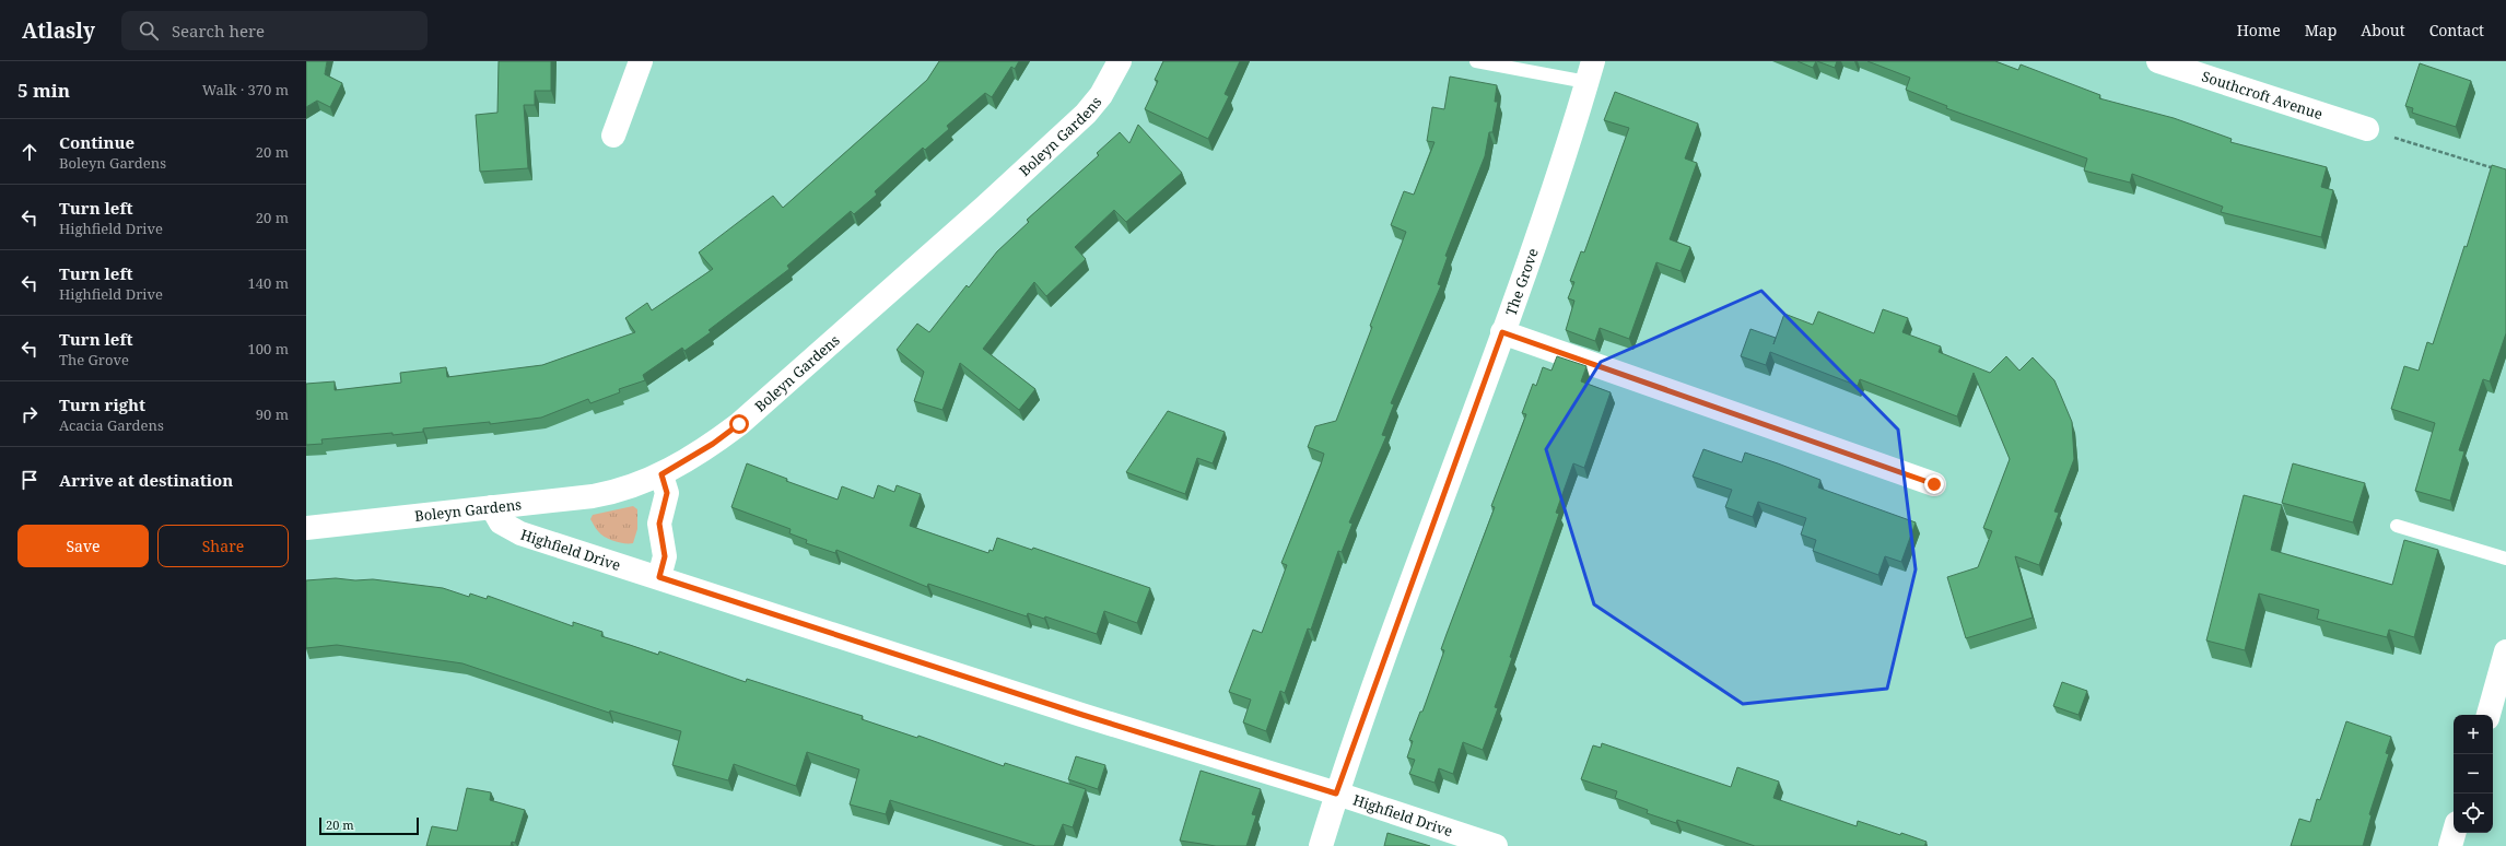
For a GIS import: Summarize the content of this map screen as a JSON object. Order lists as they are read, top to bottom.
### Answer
{
  "streets": {
    "street": [
      "Southcroft Avenue",
      "Boleyn Gardens",
      "The Grove",
      "Highfield Drive"
    ]
  },
  "crossings": [
    ["Boleyn Gardens", "Highfield Drive"],
    ["The Grove", "Highfield Drive"]
  ],
  "scale_bar": "20 m",
  "page": {
    "header": "Atlasly",
    "search": "Search here",
    "nav": [
      "Home",
      "Map",
      "About",
      "Contact"
    ],
    "heading": ["5 min", "Walk · 370 m"],
    "list": [
      ["Continue", "Boleyn Gardens", "20 m"],
      ["Turn left", "Highfield Drive", "20 m"],
      ["Turn left", "Highfield Drive", "140 m"],
      ["Turn left", "The Grove", "100 m"],
      ["Turn right", "Acacia Gardens", "90 m"],
      "Arrive at destination"
    ],
    "buttons": ["Save", "Share"],
    "map_buttons": ["+", "−"],
    "scale": "20 m"
  }
}
